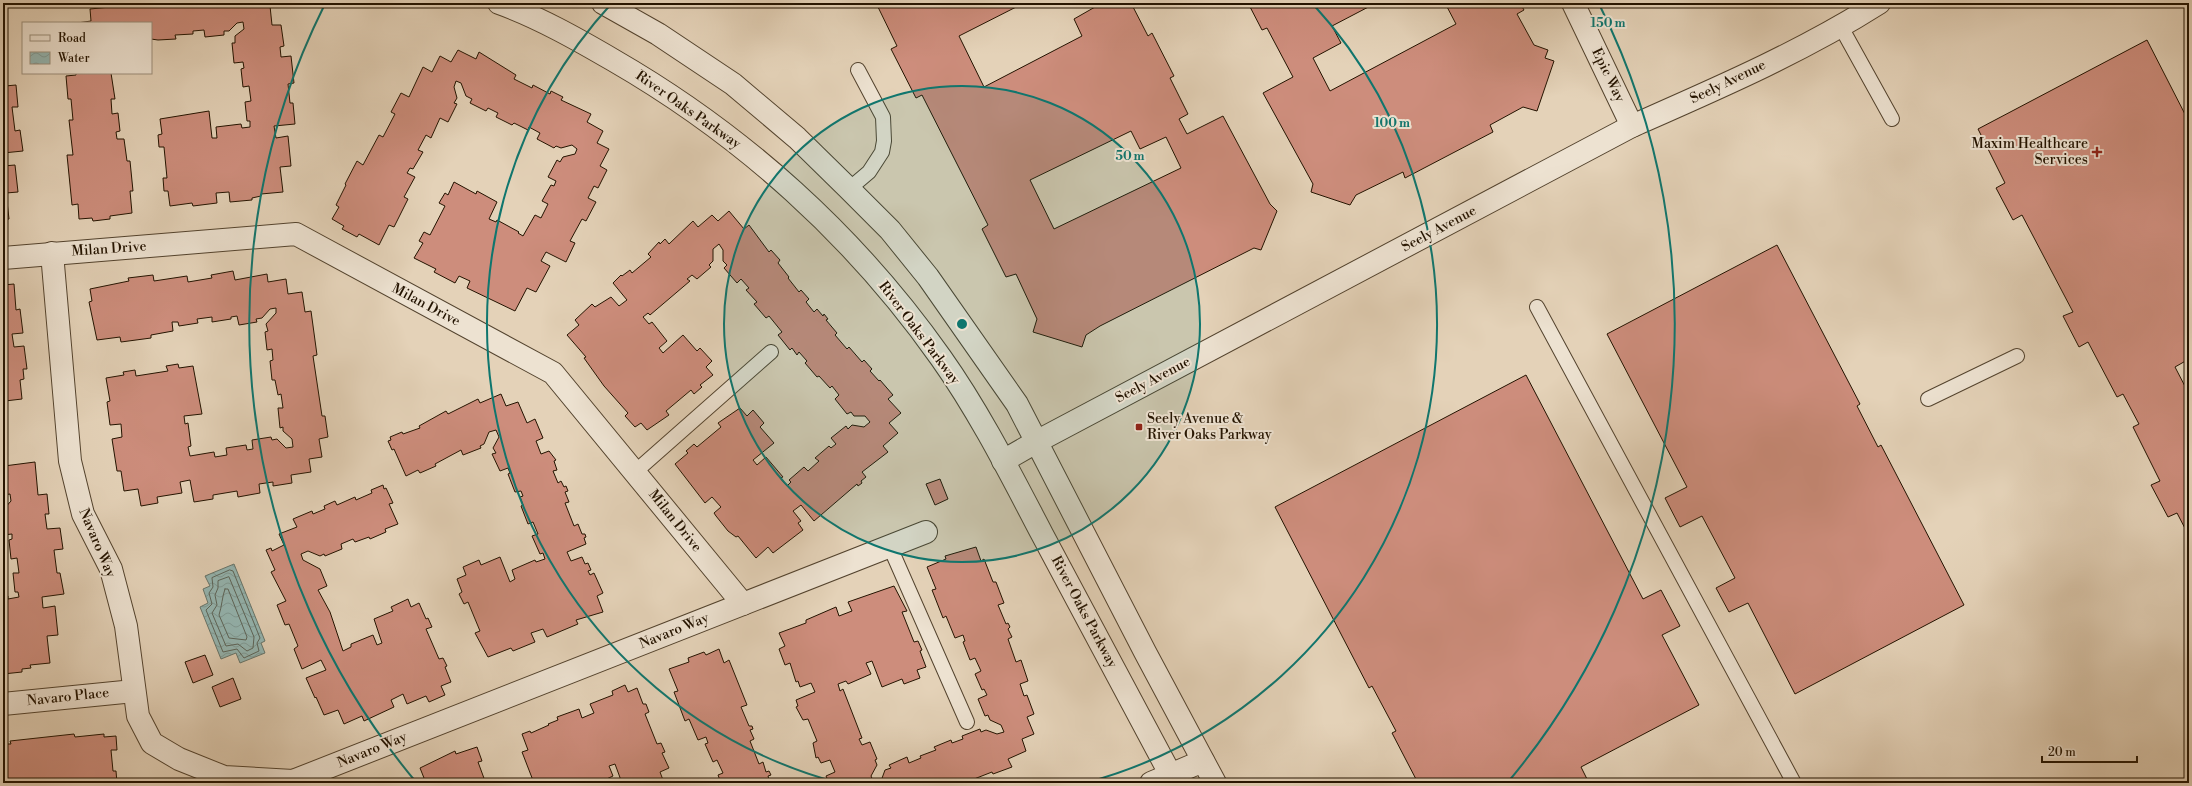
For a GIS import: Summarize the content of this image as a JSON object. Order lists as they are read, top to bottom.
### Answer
{
  "streets": {
    "street": [
      "Epic Way",
      "Seely Avenue",
      "River Oaks Parkway",
      "Milan Drive",
      "Navaro Way",
      "Navaro Place"
    ]
  },
  "crossings": [
    ["Epic Way", "Seely Avenue"],
    ["Seely Avenue", "River Oaks Parkway"],
    ["Milan Drive", "Navaro Way"],
    ["Navaro Way", "Navaro Place"]
  ],
  "places": {
    "health": ["Maxim Healthcare Services"],
    "transit": ["Seely Avenue & River Oaks Parkway"]
  },
  "legend": ["Road", "Water"],
  "scale_bar": "20 m",
  "rings": ["150 m", "100 m", "50 m"]
}
